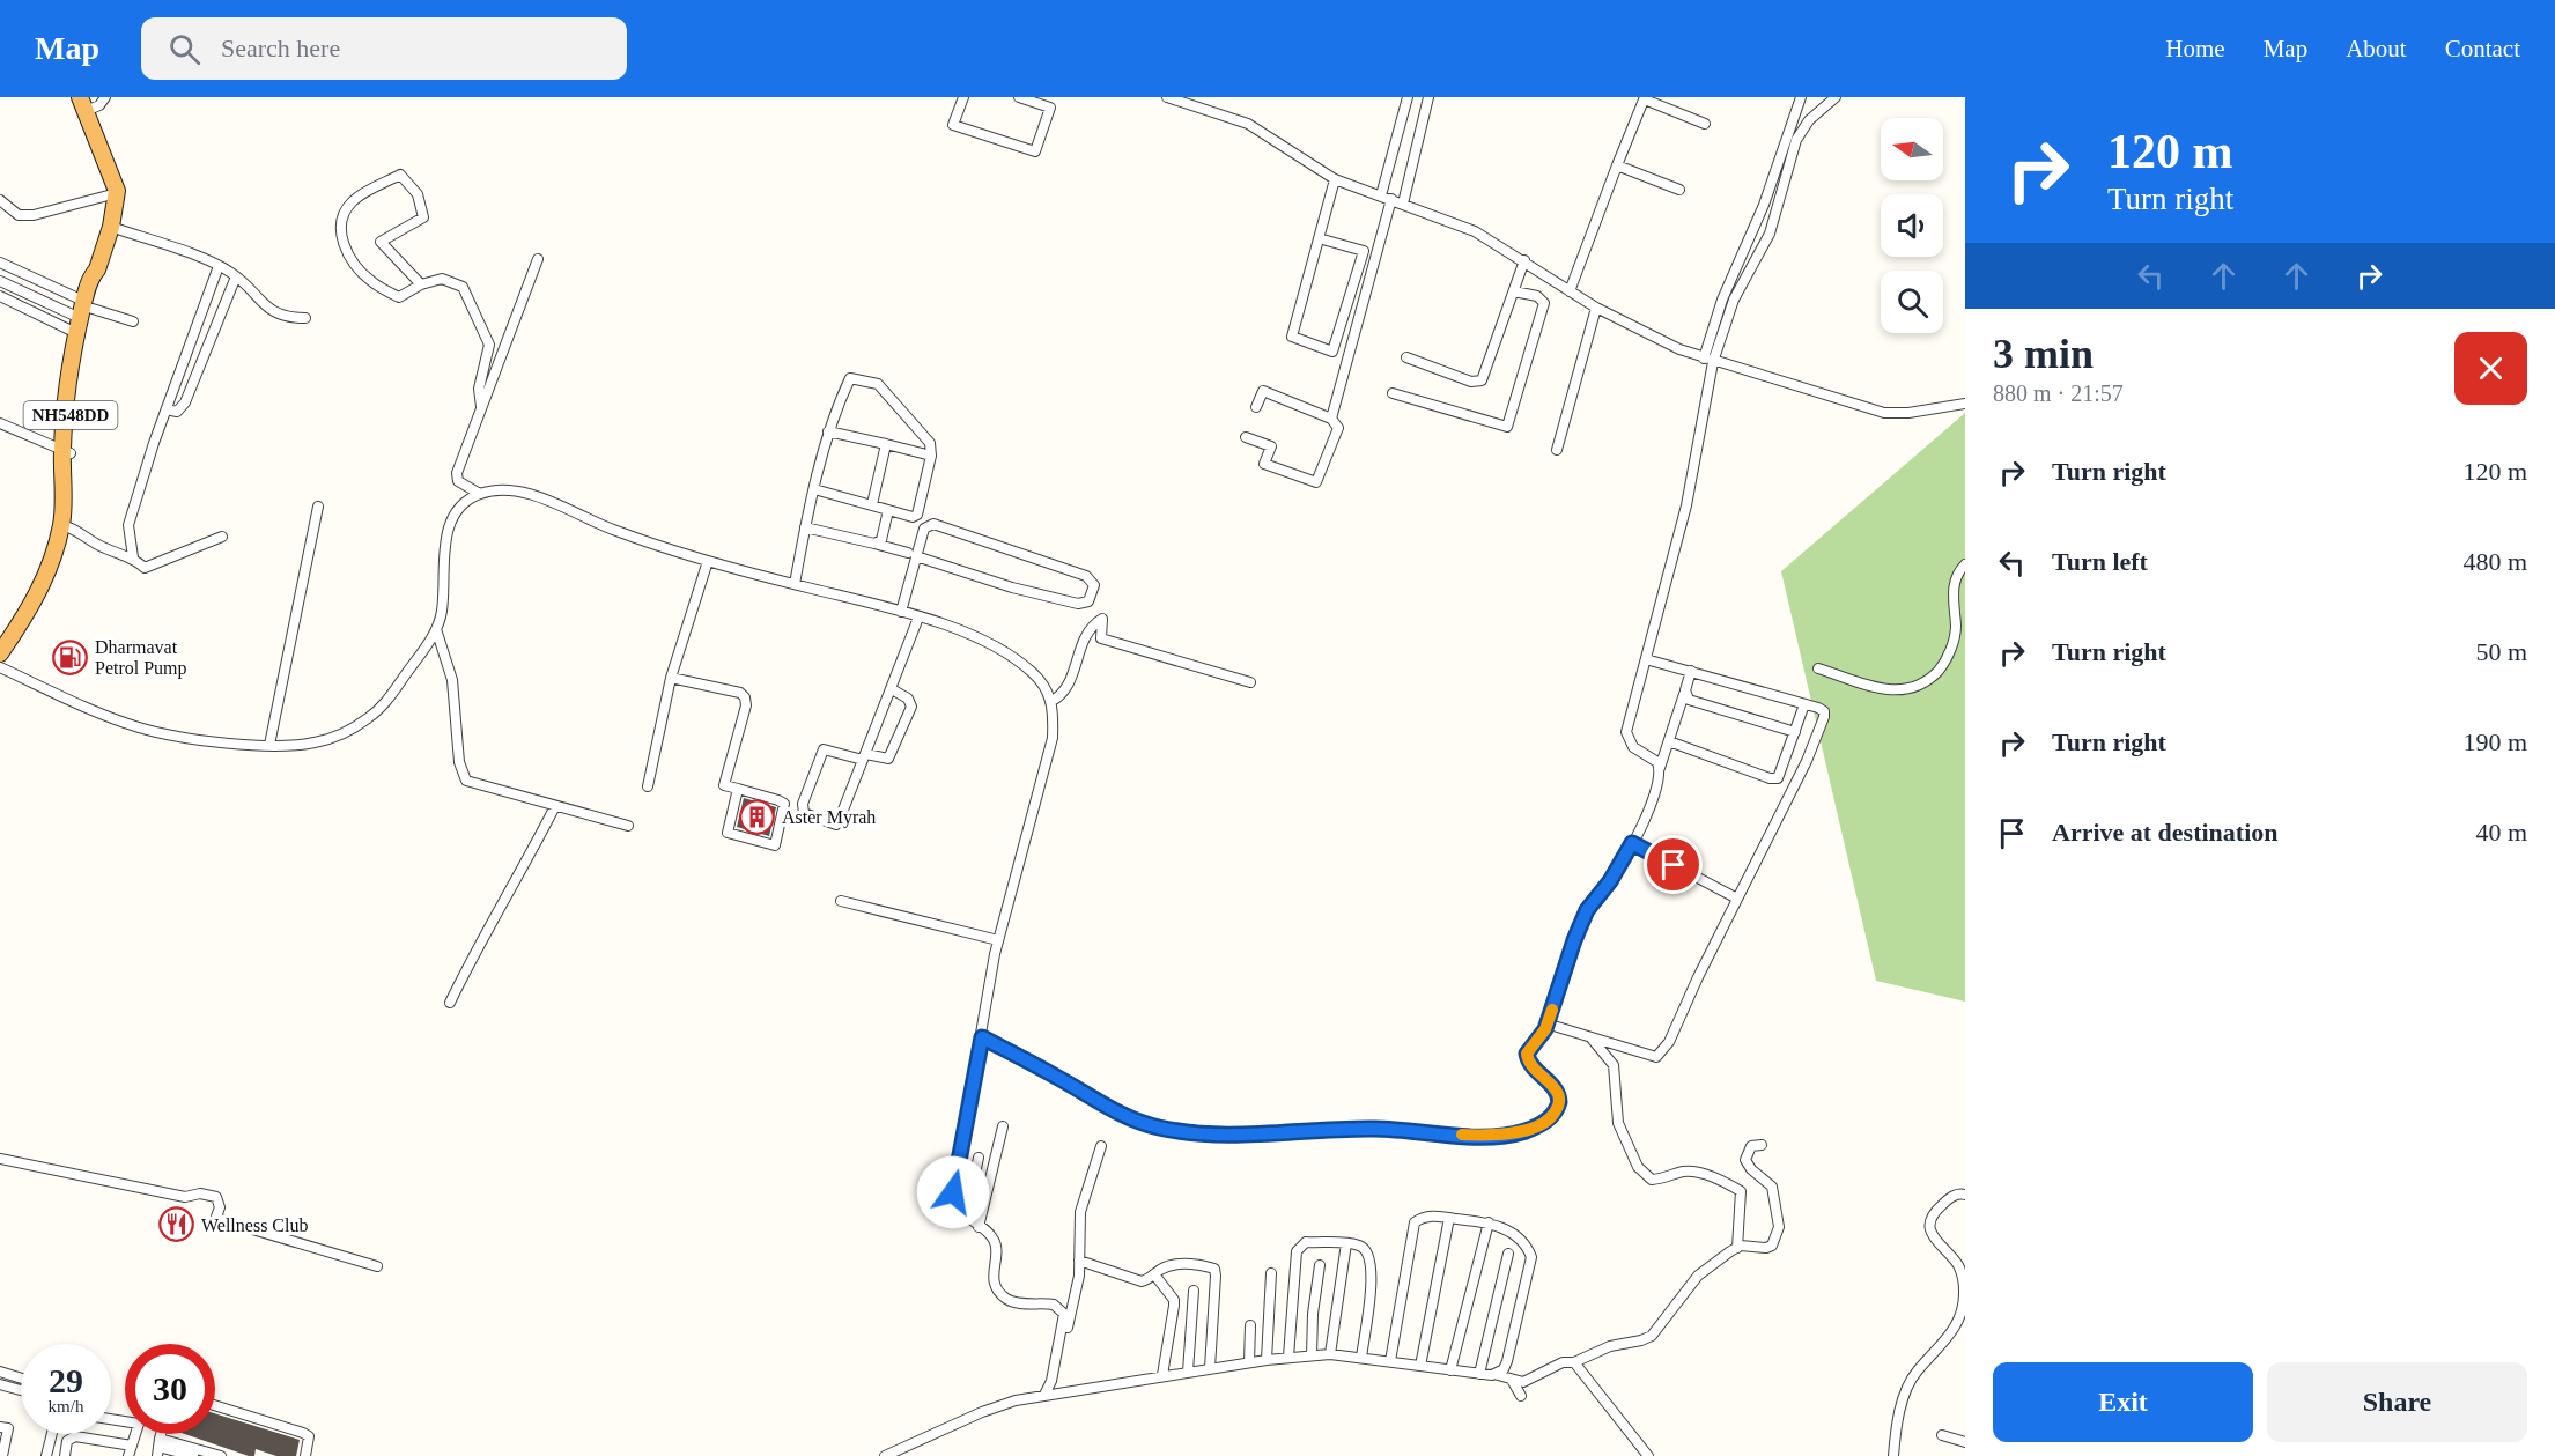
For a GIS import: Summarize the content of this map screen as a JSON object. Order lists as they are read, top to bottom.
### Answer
{
  "streets": {
    "highway": ["NH548DD"]
  },
  "places": {
    "fuel station": ["Dharmavat Petrol Pump"],
    "building": ["Aster Myrah"],
    "restaurant": ["Wellness Club"]
  },
  "north": "left",
  "page": {
    "header": "Map",
    "search": "Search here",
    "nav": [
      "Home",
      "Map",
      "About",
      "Contact"
    ],
    "turn": ["120 m", "Turn right"],
    "heading": ["3 min", "880 m · 21:57"],
    "list": [
      {
        "name": "Turn right",
        "value": "120 m"
      },
      {
        "name": "Turn left",
        "value": "480 m"
      },
      {
        "name": "Turn right",
        "value": "50 m"
      },
      {
        "name": "Turn right",
        "value": "190 m"
      },
      {
        "name": "Arrive at destination",
        "value": "40 m"
      }
    ],
    "speed": "29 km/h",
    "limit": "30",
    "buttons": ["Exit", "Share"]
  }
}
